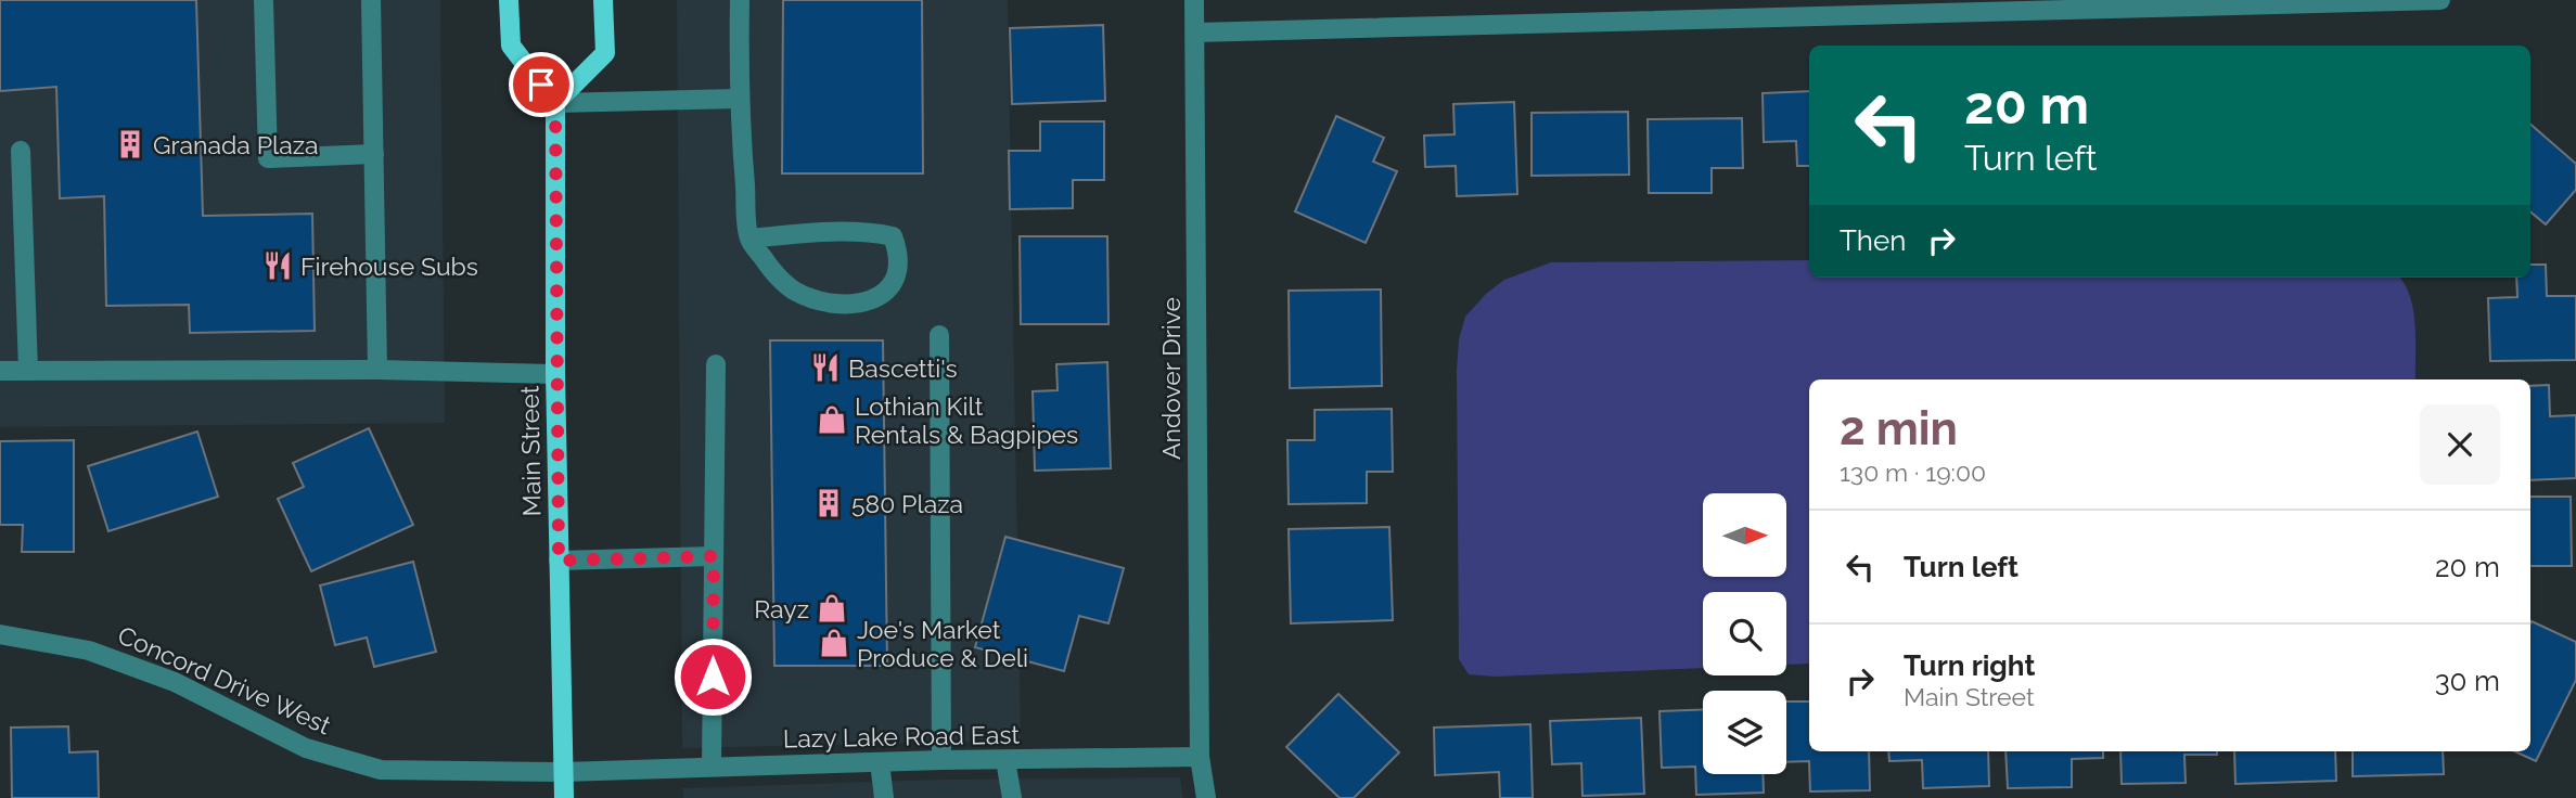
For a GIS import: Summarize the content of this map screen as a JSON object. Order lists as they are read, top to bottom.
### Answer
{
  "streets": {
    "main road": ["Main Street"],
    "street": ["Andover Drive", "Concord Drive West", "Lazy Lake Road East"]
  },
  "crossings": [
    ["Andover Drive", "Lazy Lake Road East"],
    ["Main Street", "Concord Drive West"],
    ["Main Street", "Lazy Lake Road East"],
    ["Concord Drive West", "Lazy Lake Road East"]
  ],
  "places": {
    "building": ["Granada Plaza", "580 Plaza"],
    "restaurant": ["Firehouse Subs", "Bascetti's"],
    "shop": ["Lothian Kilt Rentals & Bagpipes", "Rayz", "Joe's Market Produce & Deli"]
  },
  "north": "right",
  "page": {
    "turn": ["20 m", "Turn left"],
    "then": "Then",
    "heading": ["2 min", "130 m · 19:00"],
    "list": [
      {
        "name": "Turn left",
        "value": "20 m"
      },
      {
        "name": "Turn right",
        "note": "Main Street",
        "value": "30 m"
      }
    ]
  }
}
